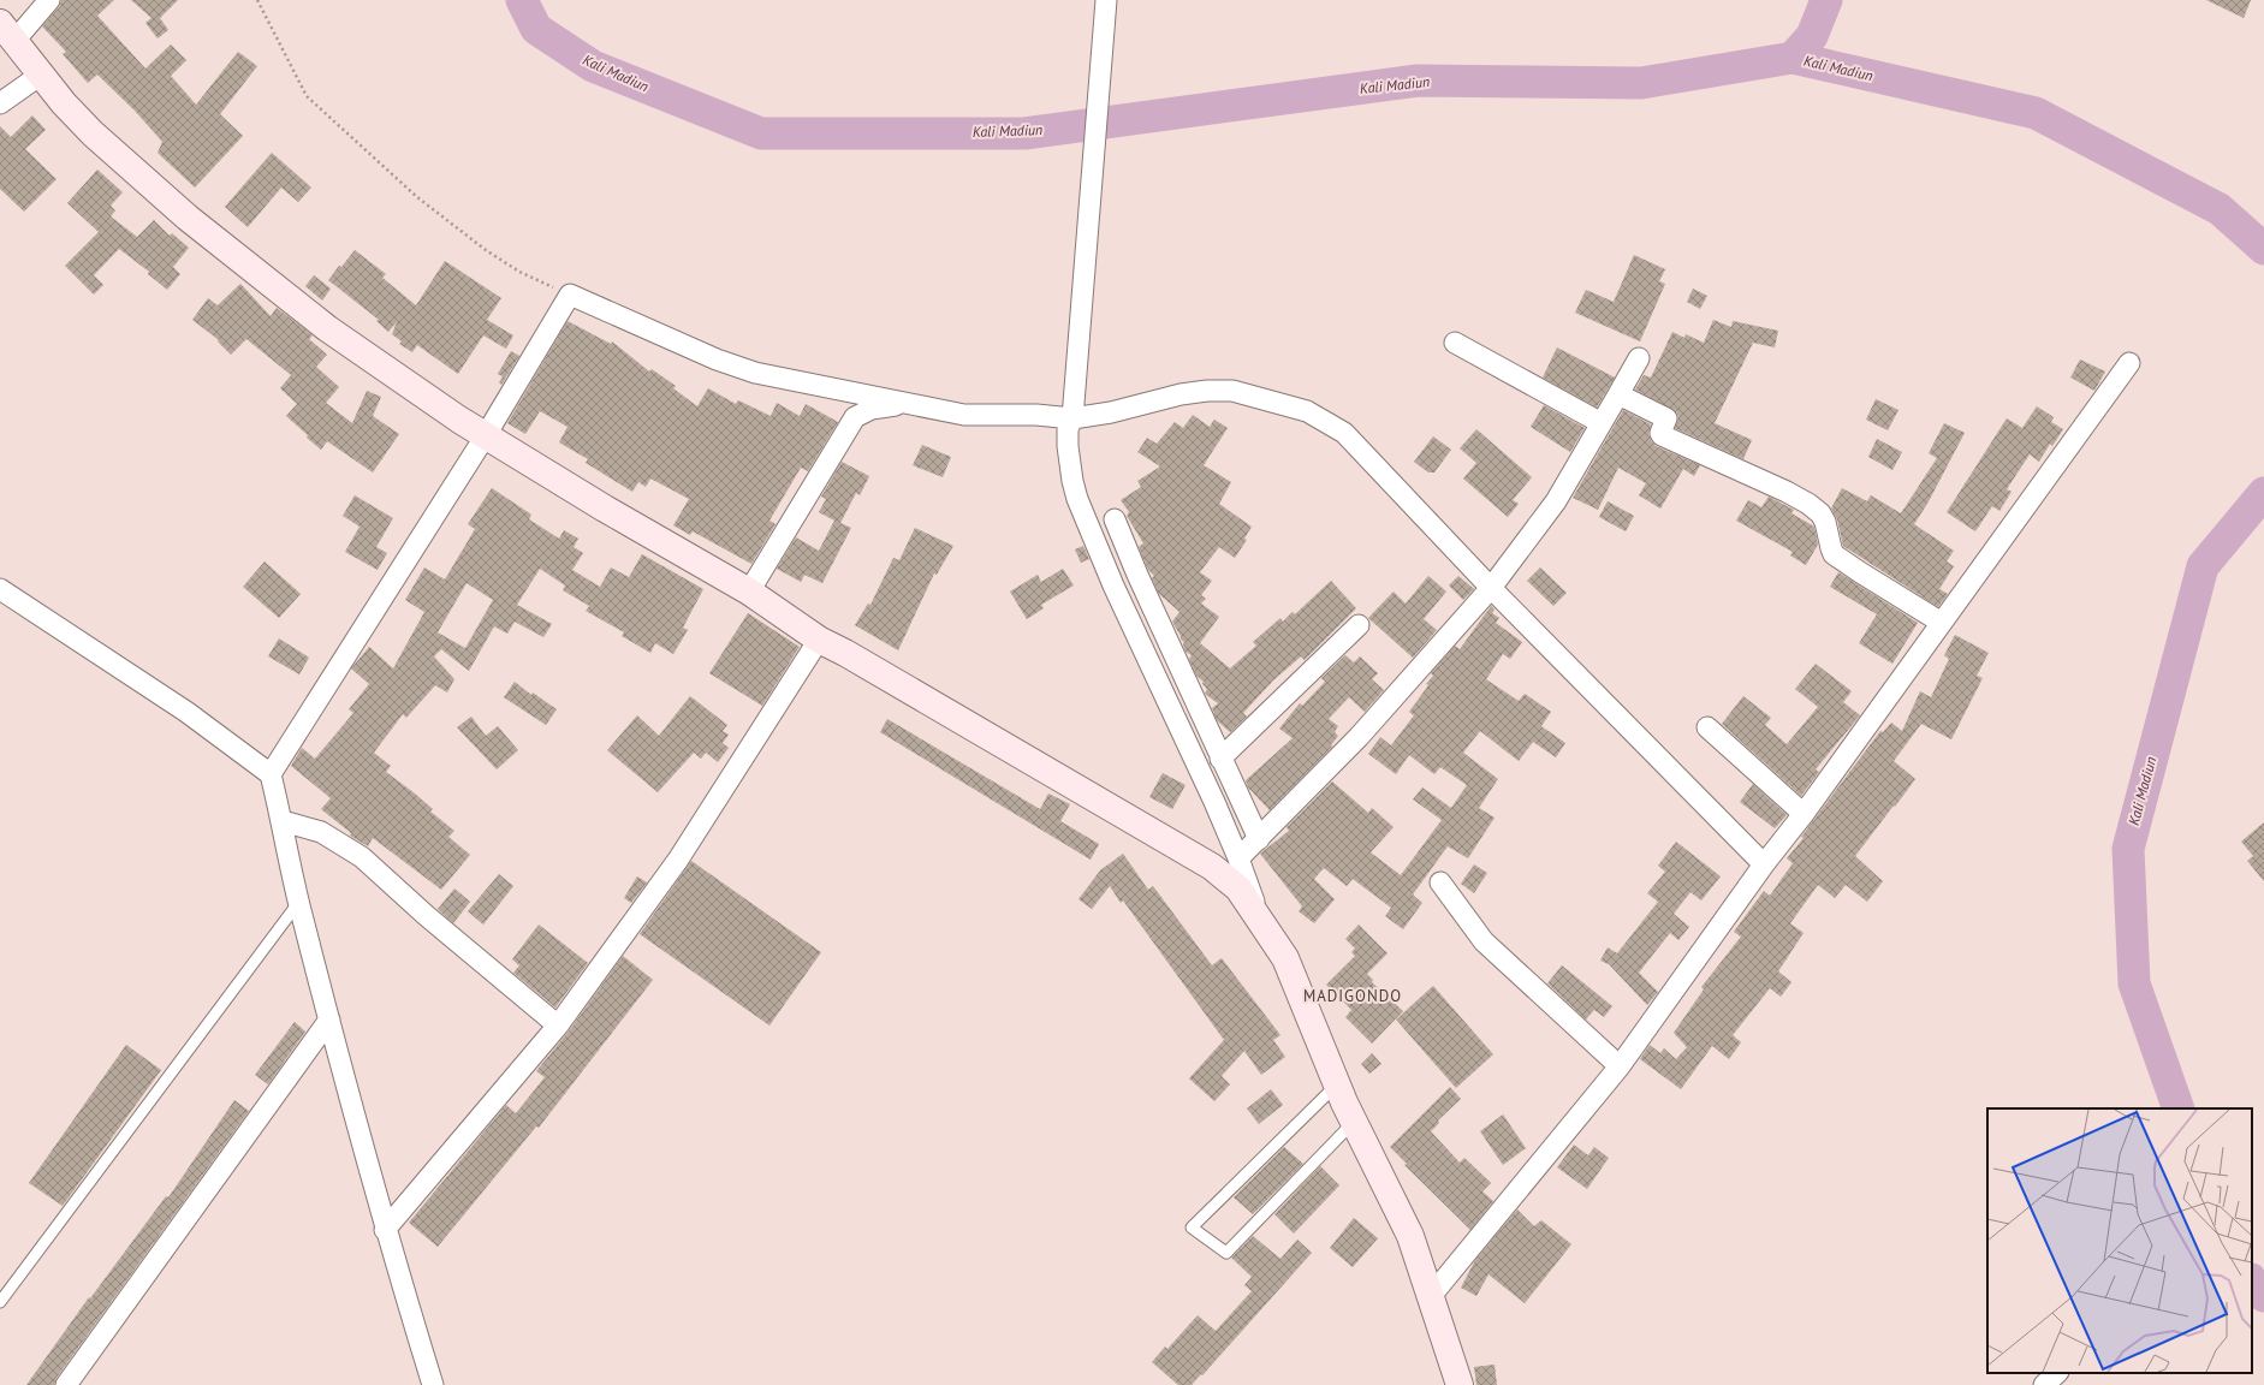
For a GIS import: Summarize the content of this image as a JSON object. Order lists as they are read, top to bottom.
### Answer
{
  "districts": ["MADIGONDO"],
  "water": ["Kali Madiun"]
}
